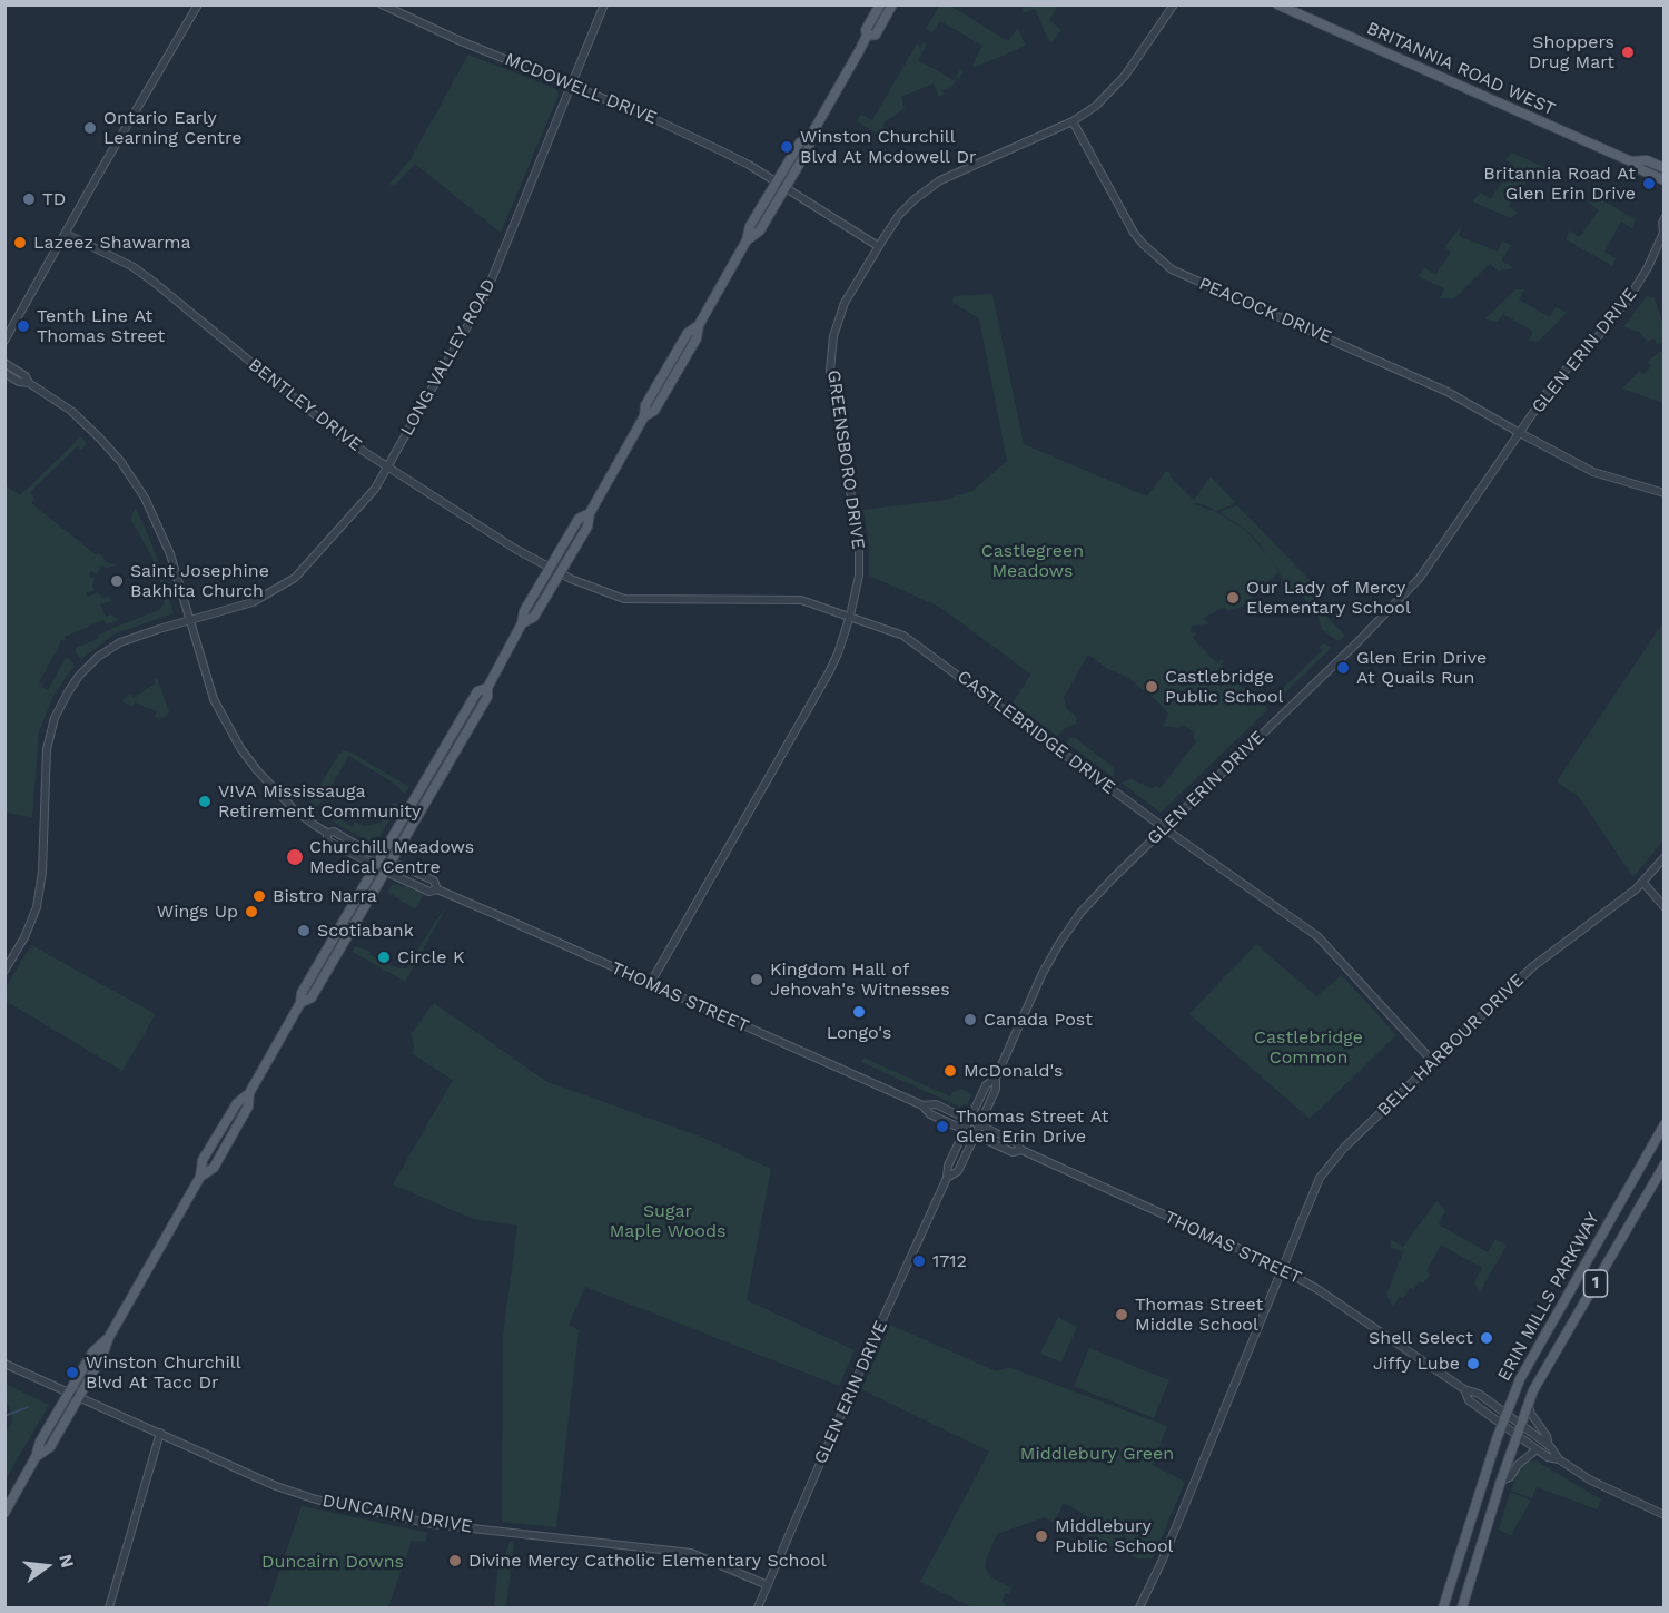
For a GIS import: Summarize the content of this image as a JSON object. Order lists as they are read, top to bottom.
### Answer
{
  "streets": {
    "main road": ["BRITANNIA ROAD WEST", "1", "ERIN MILLS PARKWAY"],
    "street": [
      "MCDOWELL DRIVE",
      "PEACOCK DRIVE",
      "GLEN ERIN DRIVE",
      "LONG VALLEY ROAD",
      "BENTLEY DRIVE",
      "GREENSBORO DRIVE",
      "CASTLEBRIDGE DRIVE",
      "THOMAS STREET",
      "BELL HARBOUR DRIVE",
      "DUNCAIRN DRIVE"
    ]
  },
  "crossings": [
    ["MCDOWELL DRIVE", "LONG VALLEY ROAD"],
    ["MCDOWELL DRIVE", "GREENSBORO DRIVE"],
    ["PEACOCK DRIVE", "GLEN ERIN DRIVE"],
    ["PEACOCK DRIVE", "GREENSBORO DRIVE"],
    ["GLEN ERIN DRIVE", "CASTLEBRIDGE DRIVE"],
    ["GLEN ERIN DRIVE", "THOMAS STREET"],
    ["GLEN ERIN DRIVE", "DUNCAIRN DRIVE"],
    ["LONG VALLEY ROAD", "BENTLEY DRIVE"],
    ["LONG VALLEY ROAD", "THOMAS STREET"],
    ["BENTLEY DRIVE", "CASTLEBRIDGE DRIVE"],
    ["GREENSBORO DRIVE", "CASTLEBRIDGE DRIVE"],
    ["GREENSBORO DRIVE", "THOMAS STREET"],
    ["CASTLEBRIDGE DRIVE", "BELL HARBOUR DRIVE"],
    ["THOMAS STREET", "BELL HARBOUR DRIVE"],
    ["THOMAS STREET", "ERIN MILLS PARKWAY"]
  ],
  "parks": [
    "Castlegreen Meadows",
    "Castlebridge Common",
    "Sugar Maple Woods",
    "Middlebury Green",
    "Duncairn Downs"
  ],
  "places": [
    "Shoppers Drug Mart",
    "Ontario Early Learning Centre",
    "Winston Churchill Blvd At Mcdowell Dr",
    "Britannia Road At Glen Erin Drive",
    "TD",
    "Lazeez Shawarma",
    "Tenth Line At Thomas Street",
    "Saint Josephine Bakhita Church",
    "Our Lady of Mercy Elementary School",
    "Glen Erin Drive At Quails Run",
    "Castlebridge Public School",
    "V!VA Mississauga Retirement Community",
    "Churchill Meadows Medical Centre",
    "Bistro Narra",
    "Wings Up",
    "Scotiabank",
    "Circle K",
    "Kingdom Hall of Jehovah's Witnesses",
    "Longo's",
    "Canada Post",
    "McDonald's",
    "Thomas Street At Glen Erin Drive",
    "1712",
    "Thomas Street Middle School",
    "Shell Select",
    "Jiffy Lube",
    "Winston Churchill Blvd At Tacc Dr",
    "Middlebury Public School",
    "Divine Mercy Catholic Elementary School"
  ],
  "north": "right"
}
